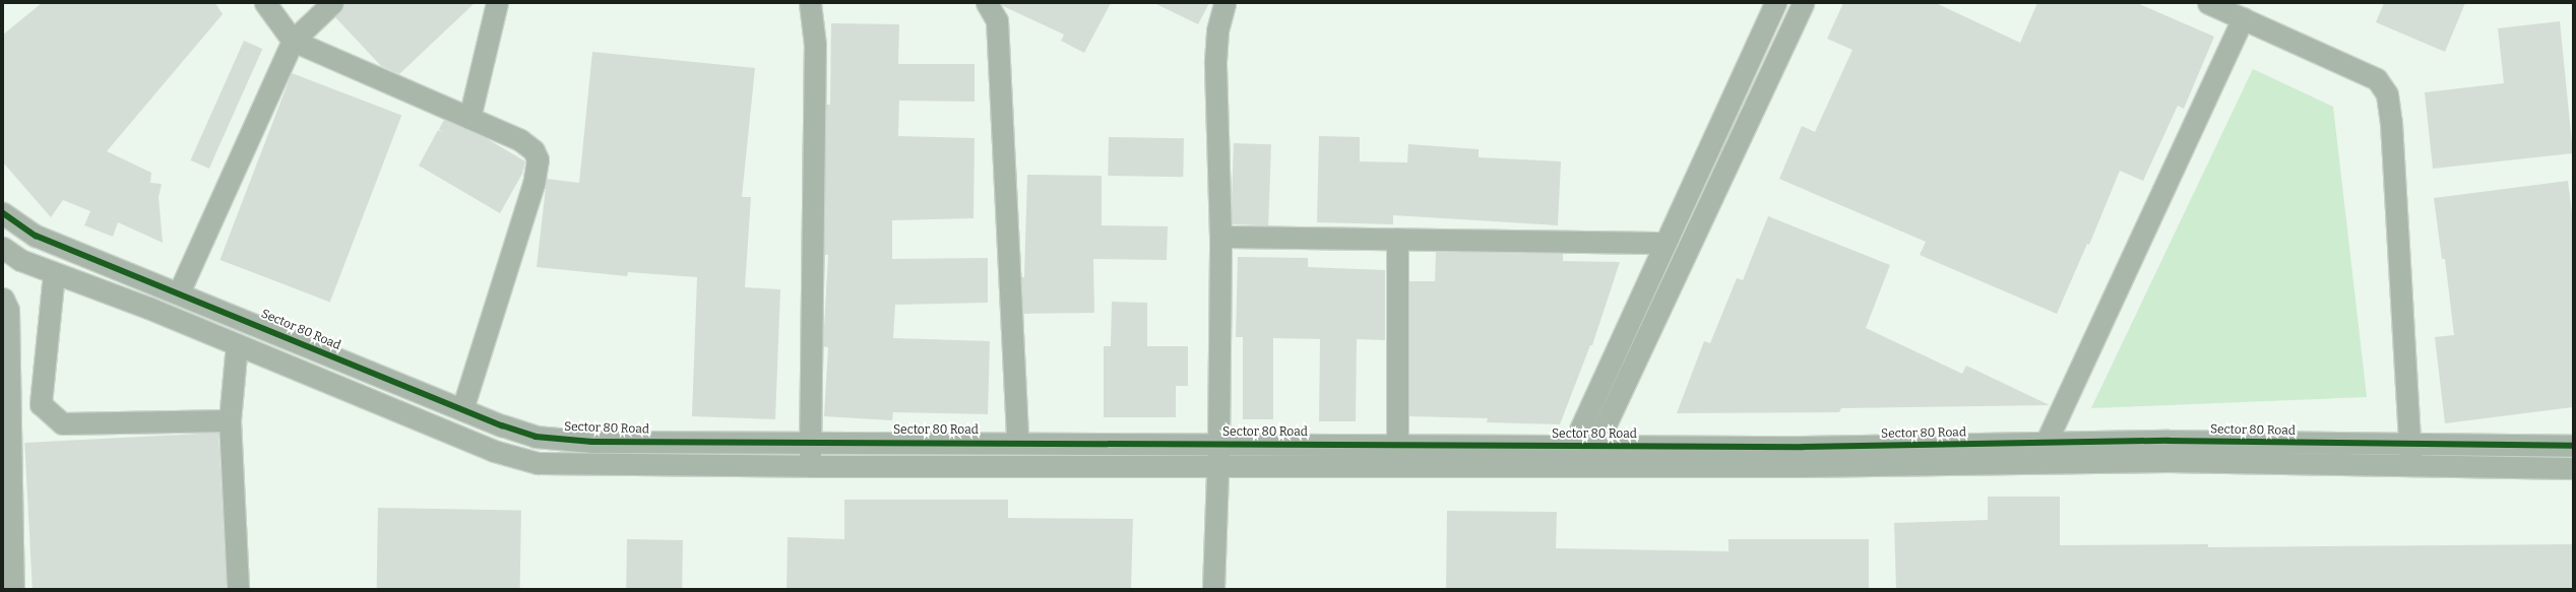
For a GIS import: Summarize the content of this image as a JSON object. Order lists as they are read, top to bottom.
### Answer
{
  "streets": {
    "street": ["Sector 80 Road"]
  }
}
